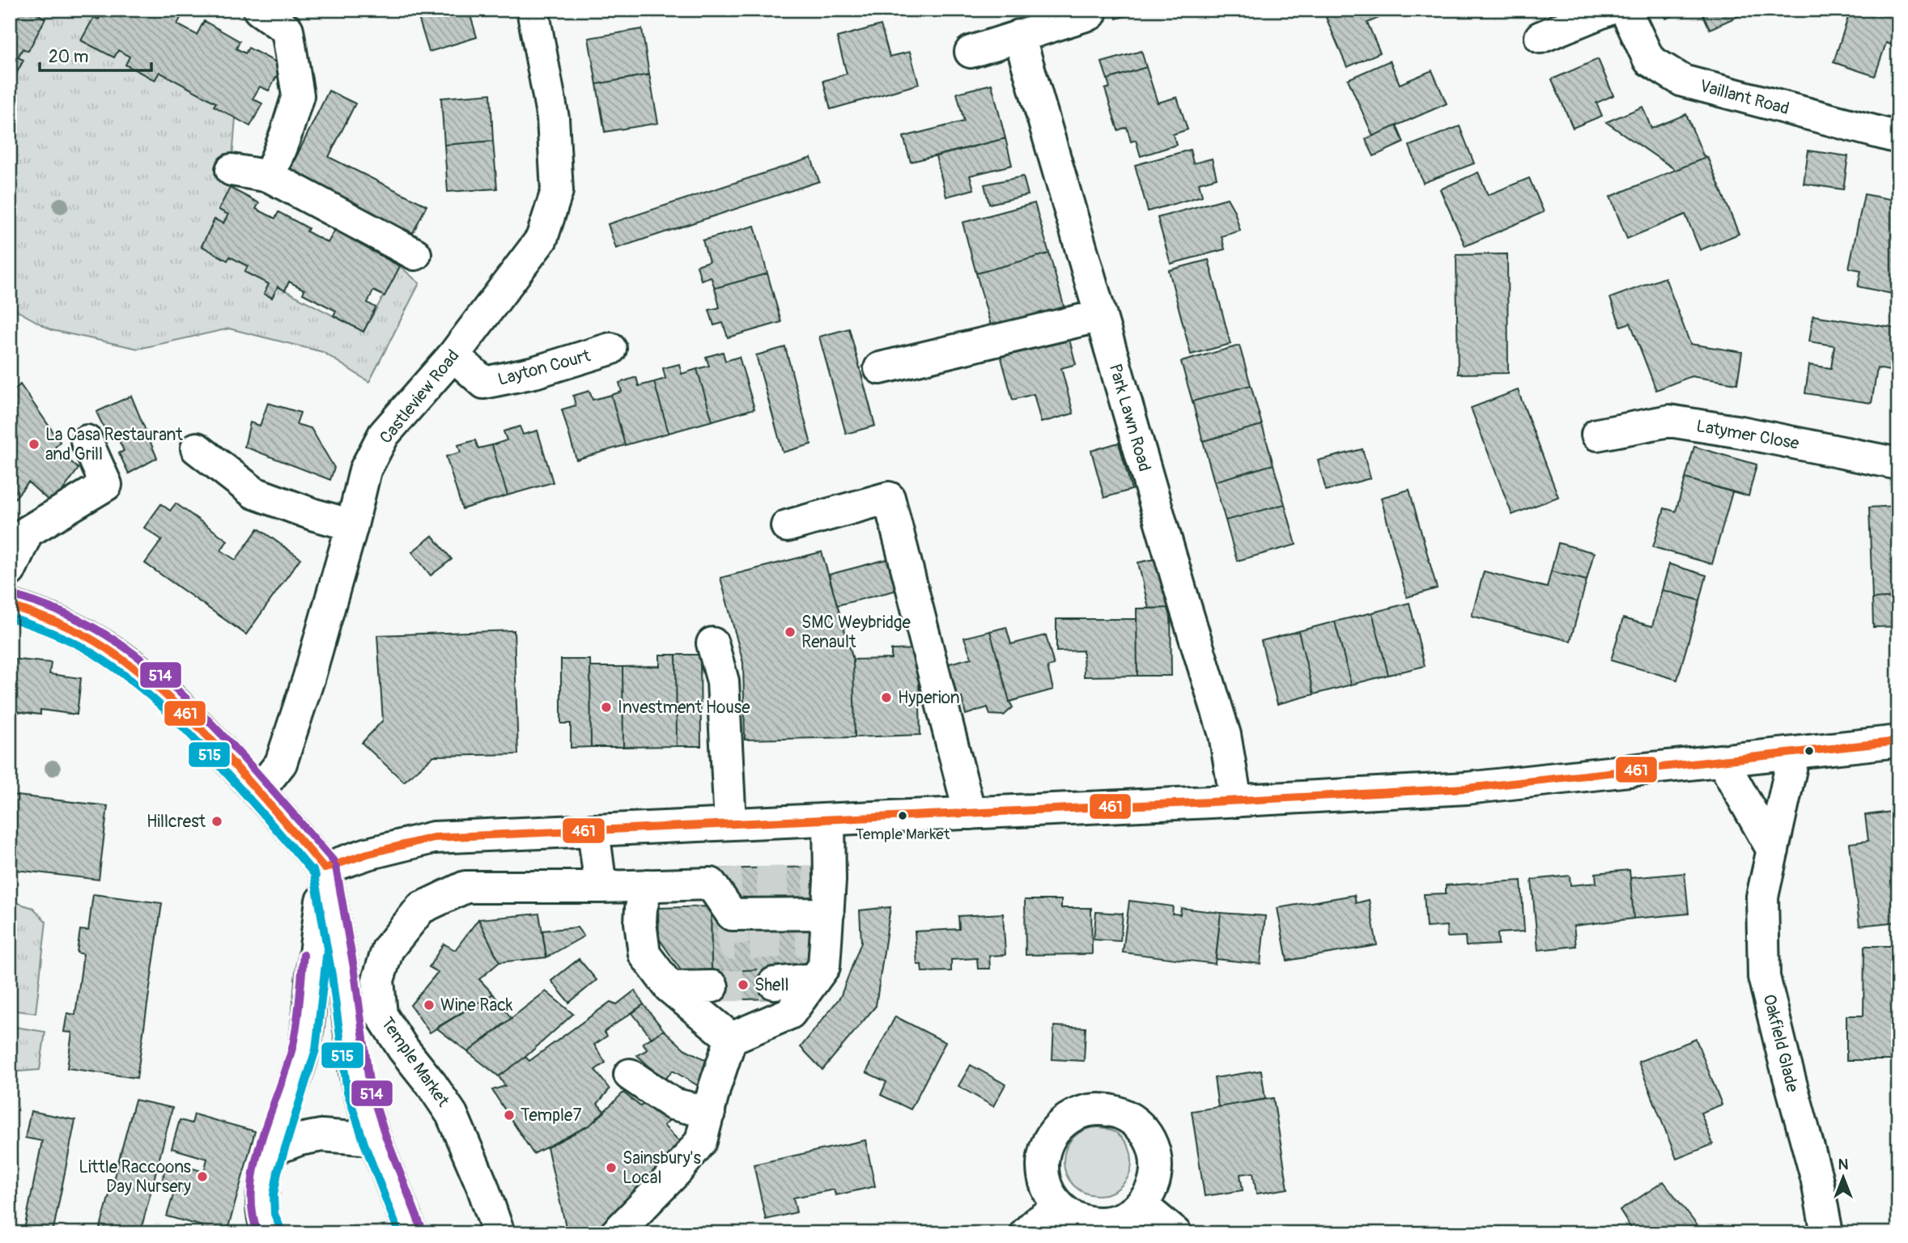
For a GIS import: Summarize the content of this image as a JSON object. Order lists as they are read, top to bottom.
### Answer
{
  "streets": {
    "street": [
      "Vaillant Road",
      "Layton Court",
      "Castleview Road",
      "Park Lawn Road",
      "Latymer Close",
      "Oakfield Glade",
      "Temple Market"
    ]
  },
  "crossings": [
    ["Layton Court", "Castleview Road"]
  ],
  "places": [
    "La Casa Restaurant and Grill",
    "SMC Weybridge Renault",
    "Hyperion",
    "Investment House",
    "Temple Market",
    "Hillcrest",
    "Shell",
    "Wine Rack",
    "Temple7",
    "Sainsbury's Local",
    "Little Raccoons Day Nursery"
  ],
  "lines": ["transit line 514", "transit line 461", "transit line 515"],
  "scale_bar": "20 m",
  "north": "top"
}
